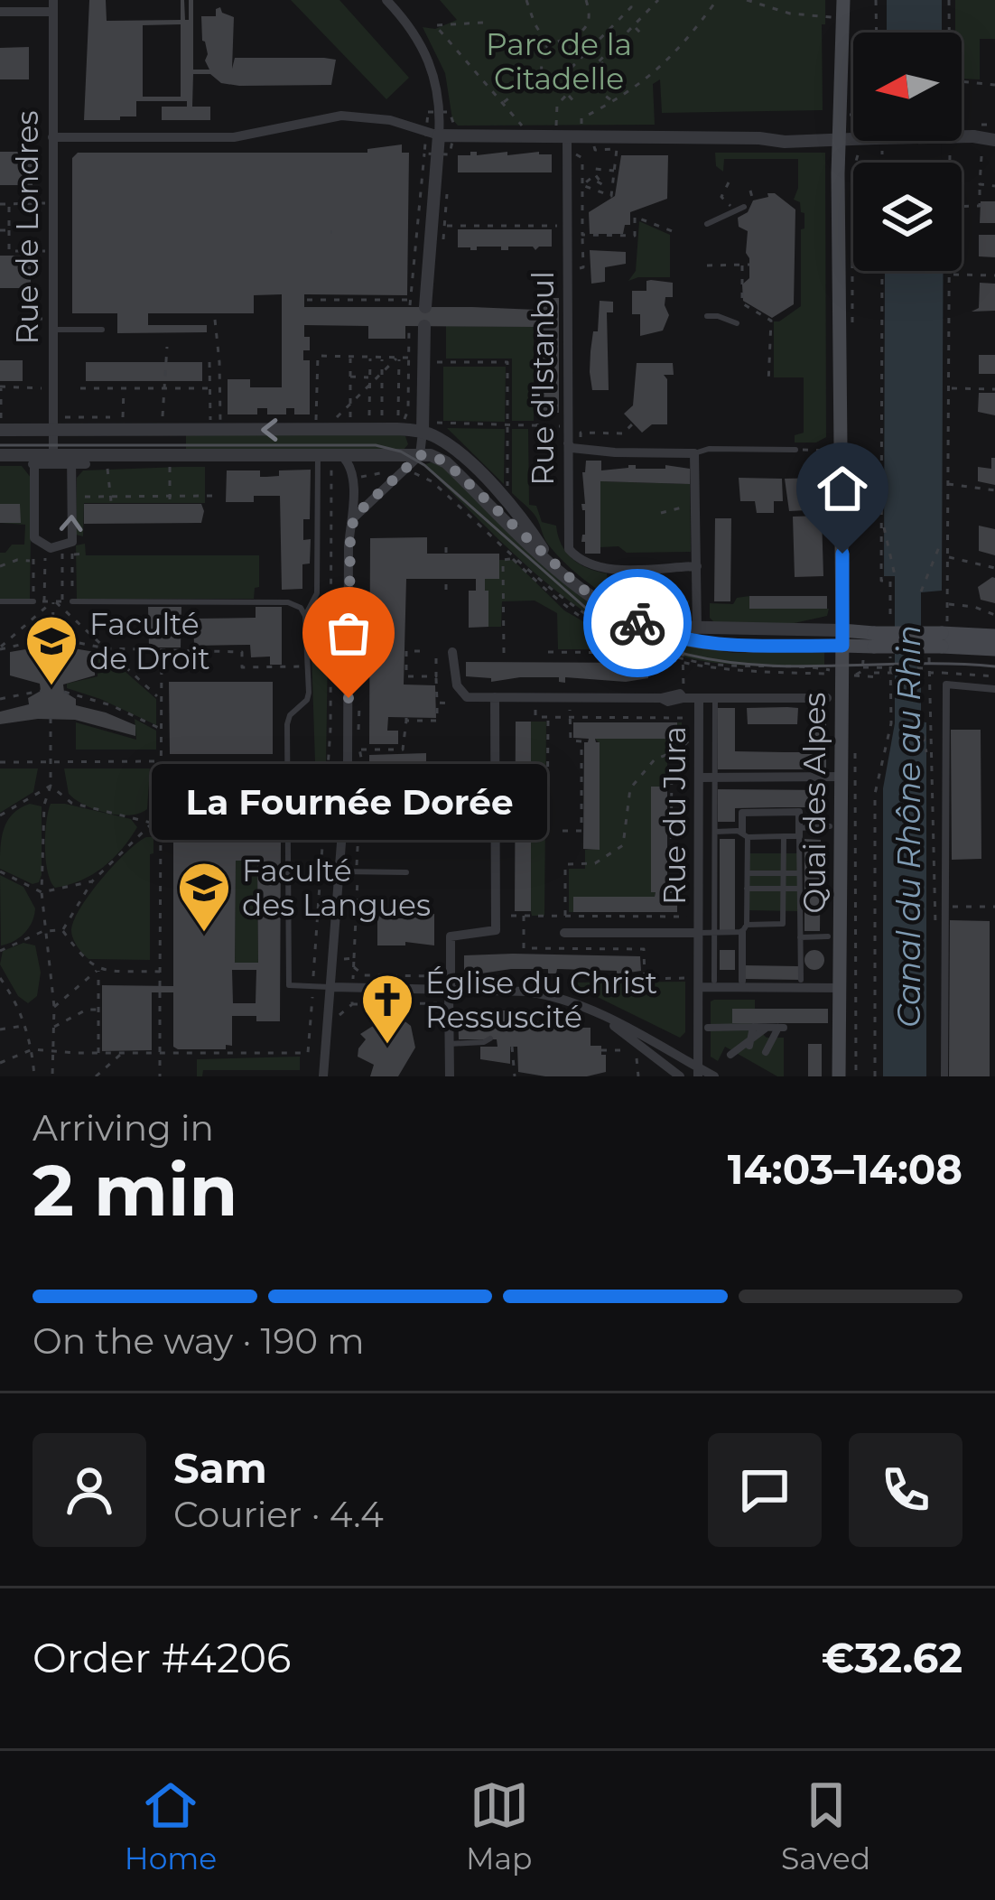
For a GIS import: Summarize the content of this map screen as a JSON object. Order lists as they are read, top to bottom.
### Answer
{
  "streets": {
    "main road": ["Quai des Alpes"],
    "street": ["Rue de Londres", "Rue d'Istanbul", "Rue du Jura"]
  },
  "water": ["Canal du Rhône au Rhin"],
  "parks": ["Parc de la Citadelle"],
  "places": {
    "school or university": ["Faculté de Droit", "Faculté des Langues"],
    "other": ["La Fournée Dorée"],
    "church": ["Église du Christ Ressuscité"]
  },
  "north": "left",
  "page": {
    "bubble": "La Fournée Dorée",
    "heading": ["2 min", "Arriving in", "14:03–14:08"],
    "panel": [
      "Sam",
      "Courier · 4.4",
      "Order #4206",
      "€32.62"
    ],
    "bar": "On the way · 190 m",
    "tabs": ["Home", "Map", "Saved"]
  }
}
